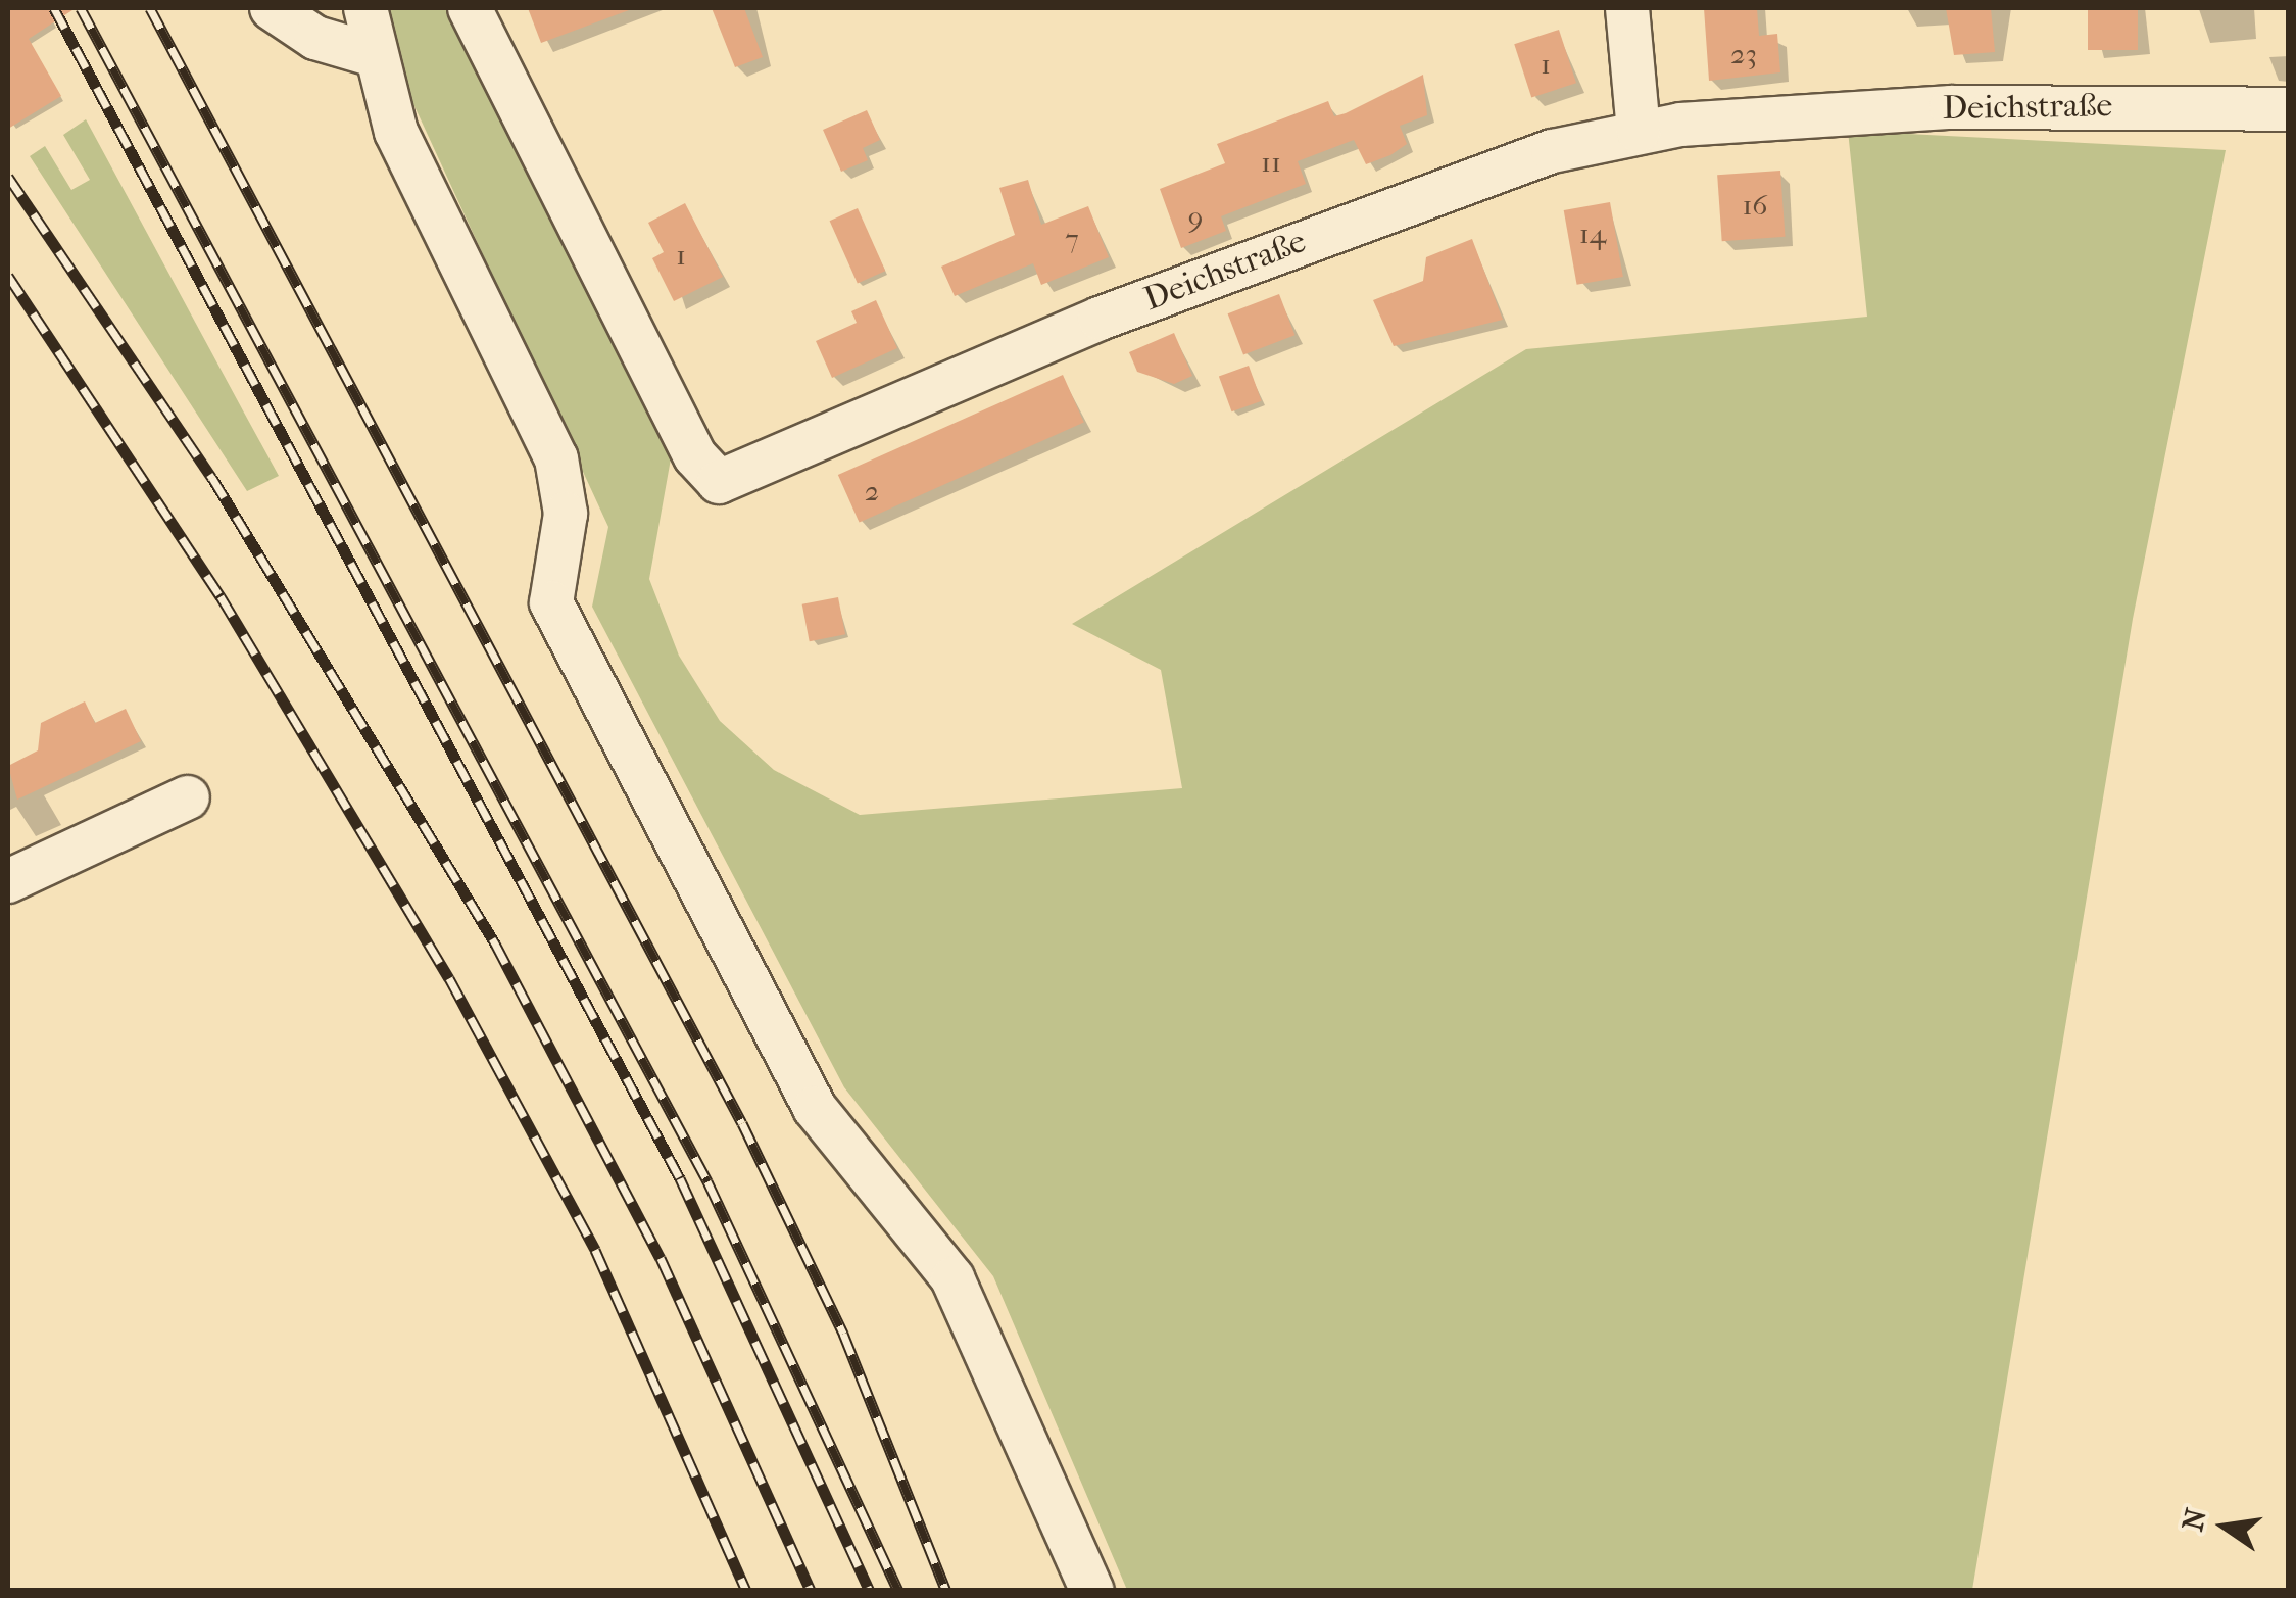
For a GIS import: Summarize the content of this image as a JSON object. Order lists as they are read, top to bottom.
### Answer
{
  "streets": {
    "street": ["Deichstraße"]
  },
  "house_numbers": [
    "23",
    "1",
    "11",
    "16",
    "9",
    "14",
    "7",
    "1",
    "2"
  ],
  "north": "left"
}
